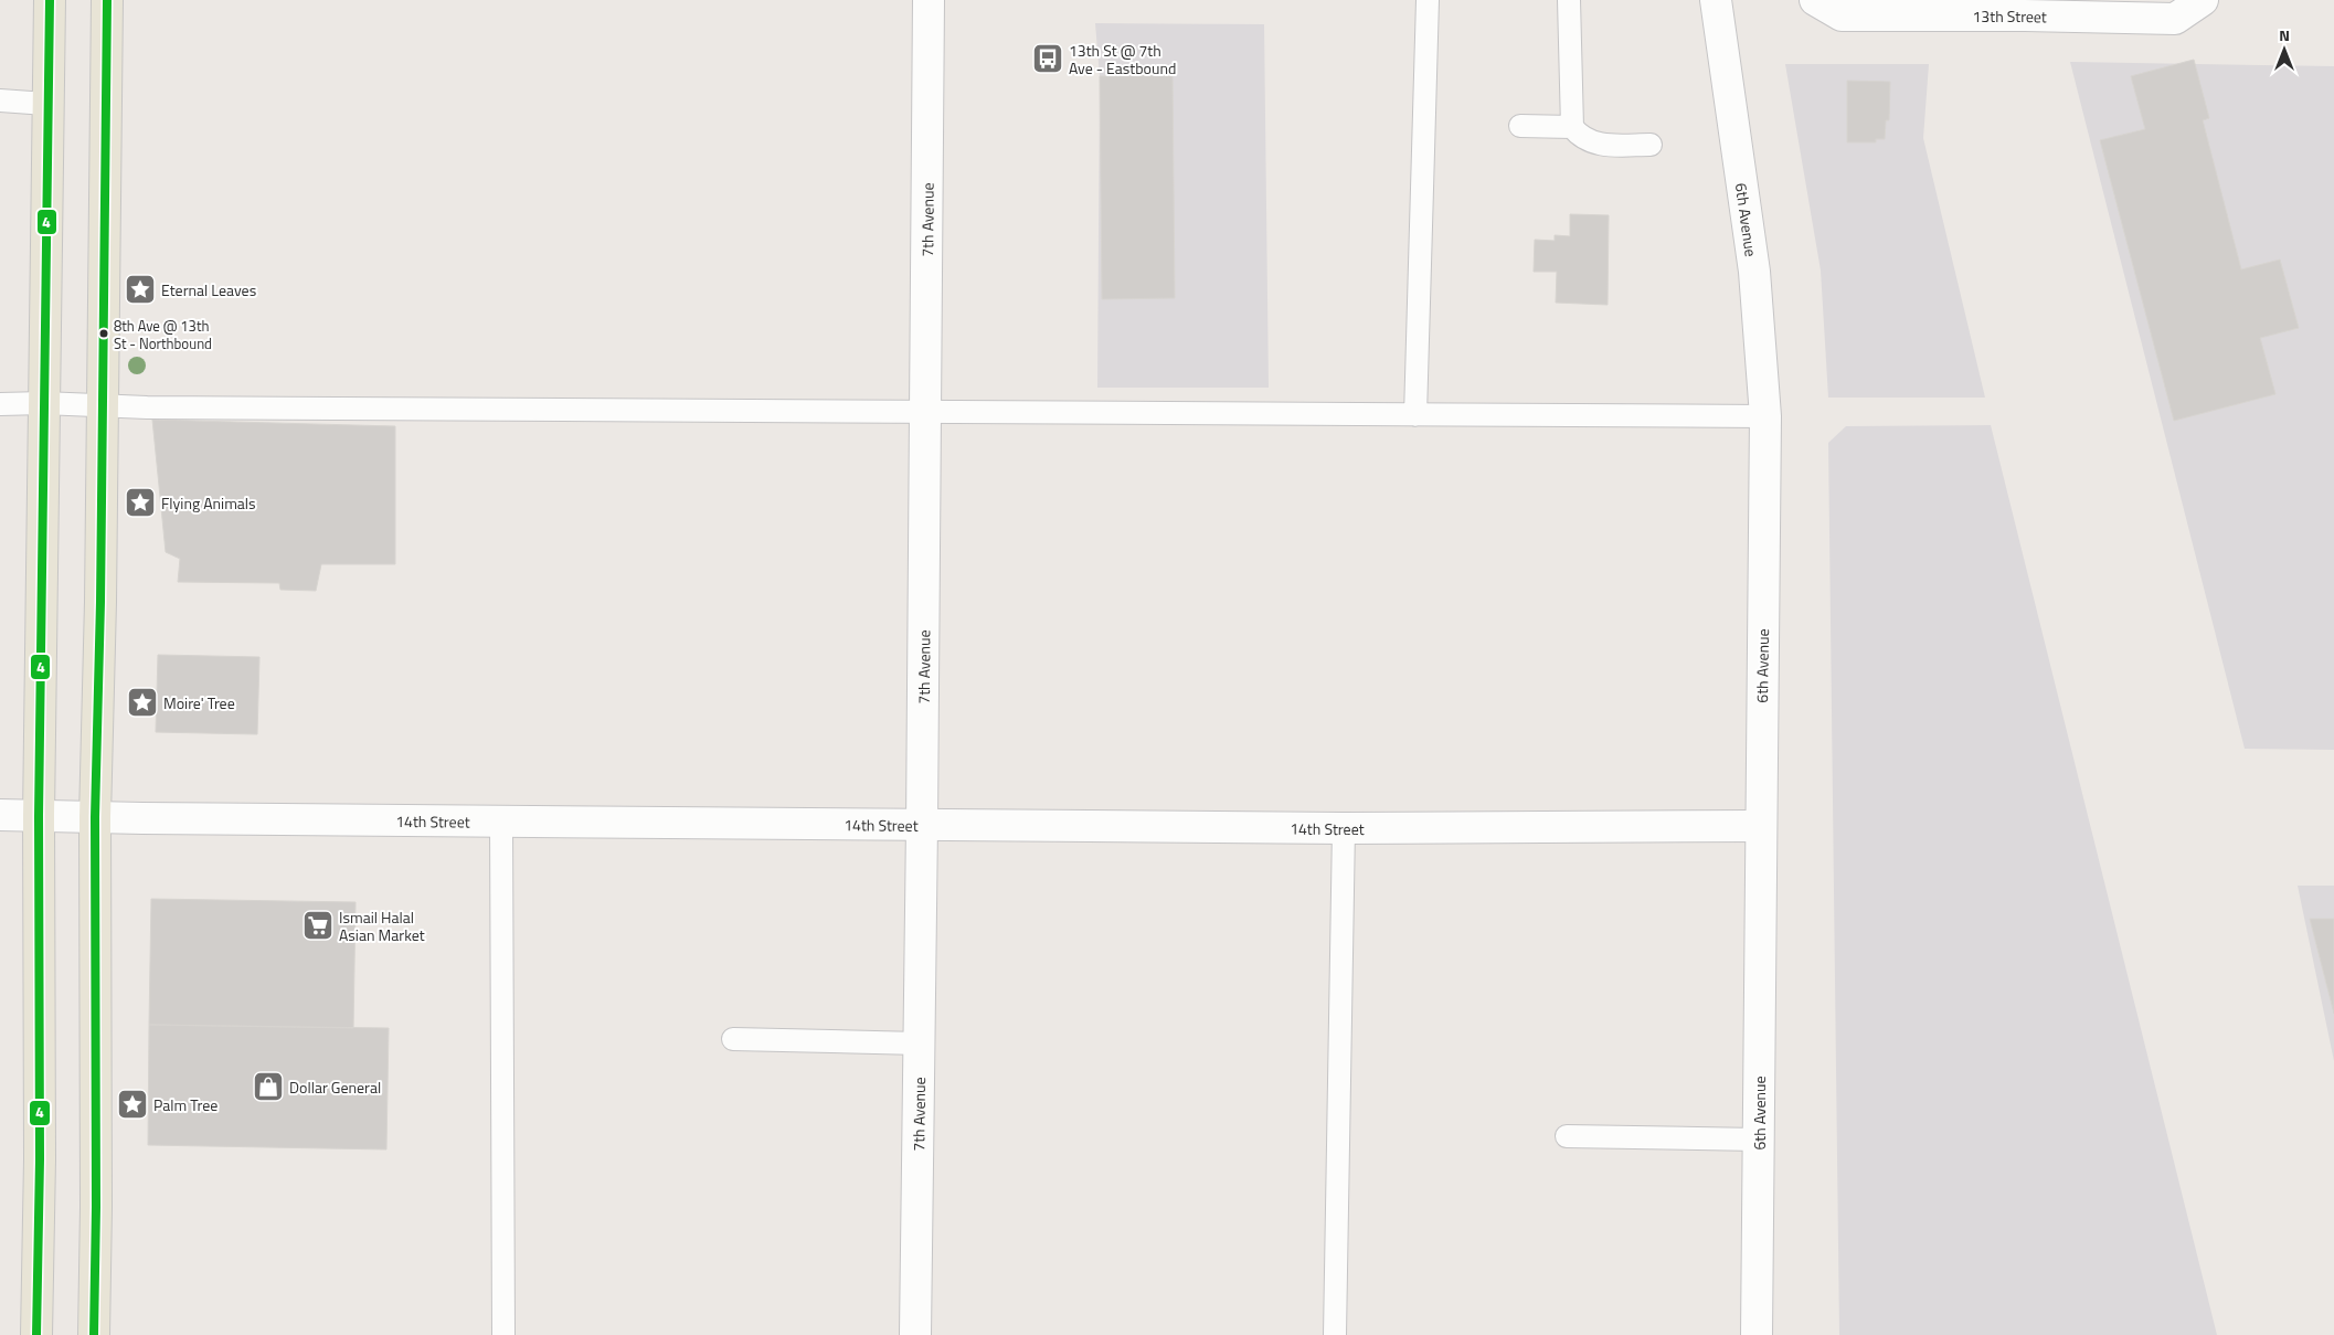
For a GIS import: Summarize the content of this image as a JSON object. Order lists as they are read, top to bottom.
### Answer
{
  "streets": {
    "street": [
      "13th Street",
      "6th Avenue",
      "7th Avenue",
      "14th Street"
    ]
  },
  "crossings": [
    ["6th Avenue", "14th Street"],
    ["7th Avenue", "14th Street"]
  ],
  "places": {
    "bus stop": ["13th St @ 7th Ave - Eastbound"],
    "place": [
      "Eternal Leaves",
      "Flying Animals",
      "Moire' Tree",
      "Palm Tree"
    ],
    "other": ["8th Ave @ 13th St - Northbound"],
    "supermarket": ["Ismail Halal Asian Market"],
    "shop": ["Dollar General"]
  },
  "lines": ["transit line 4"],
  "north": "top"
}
